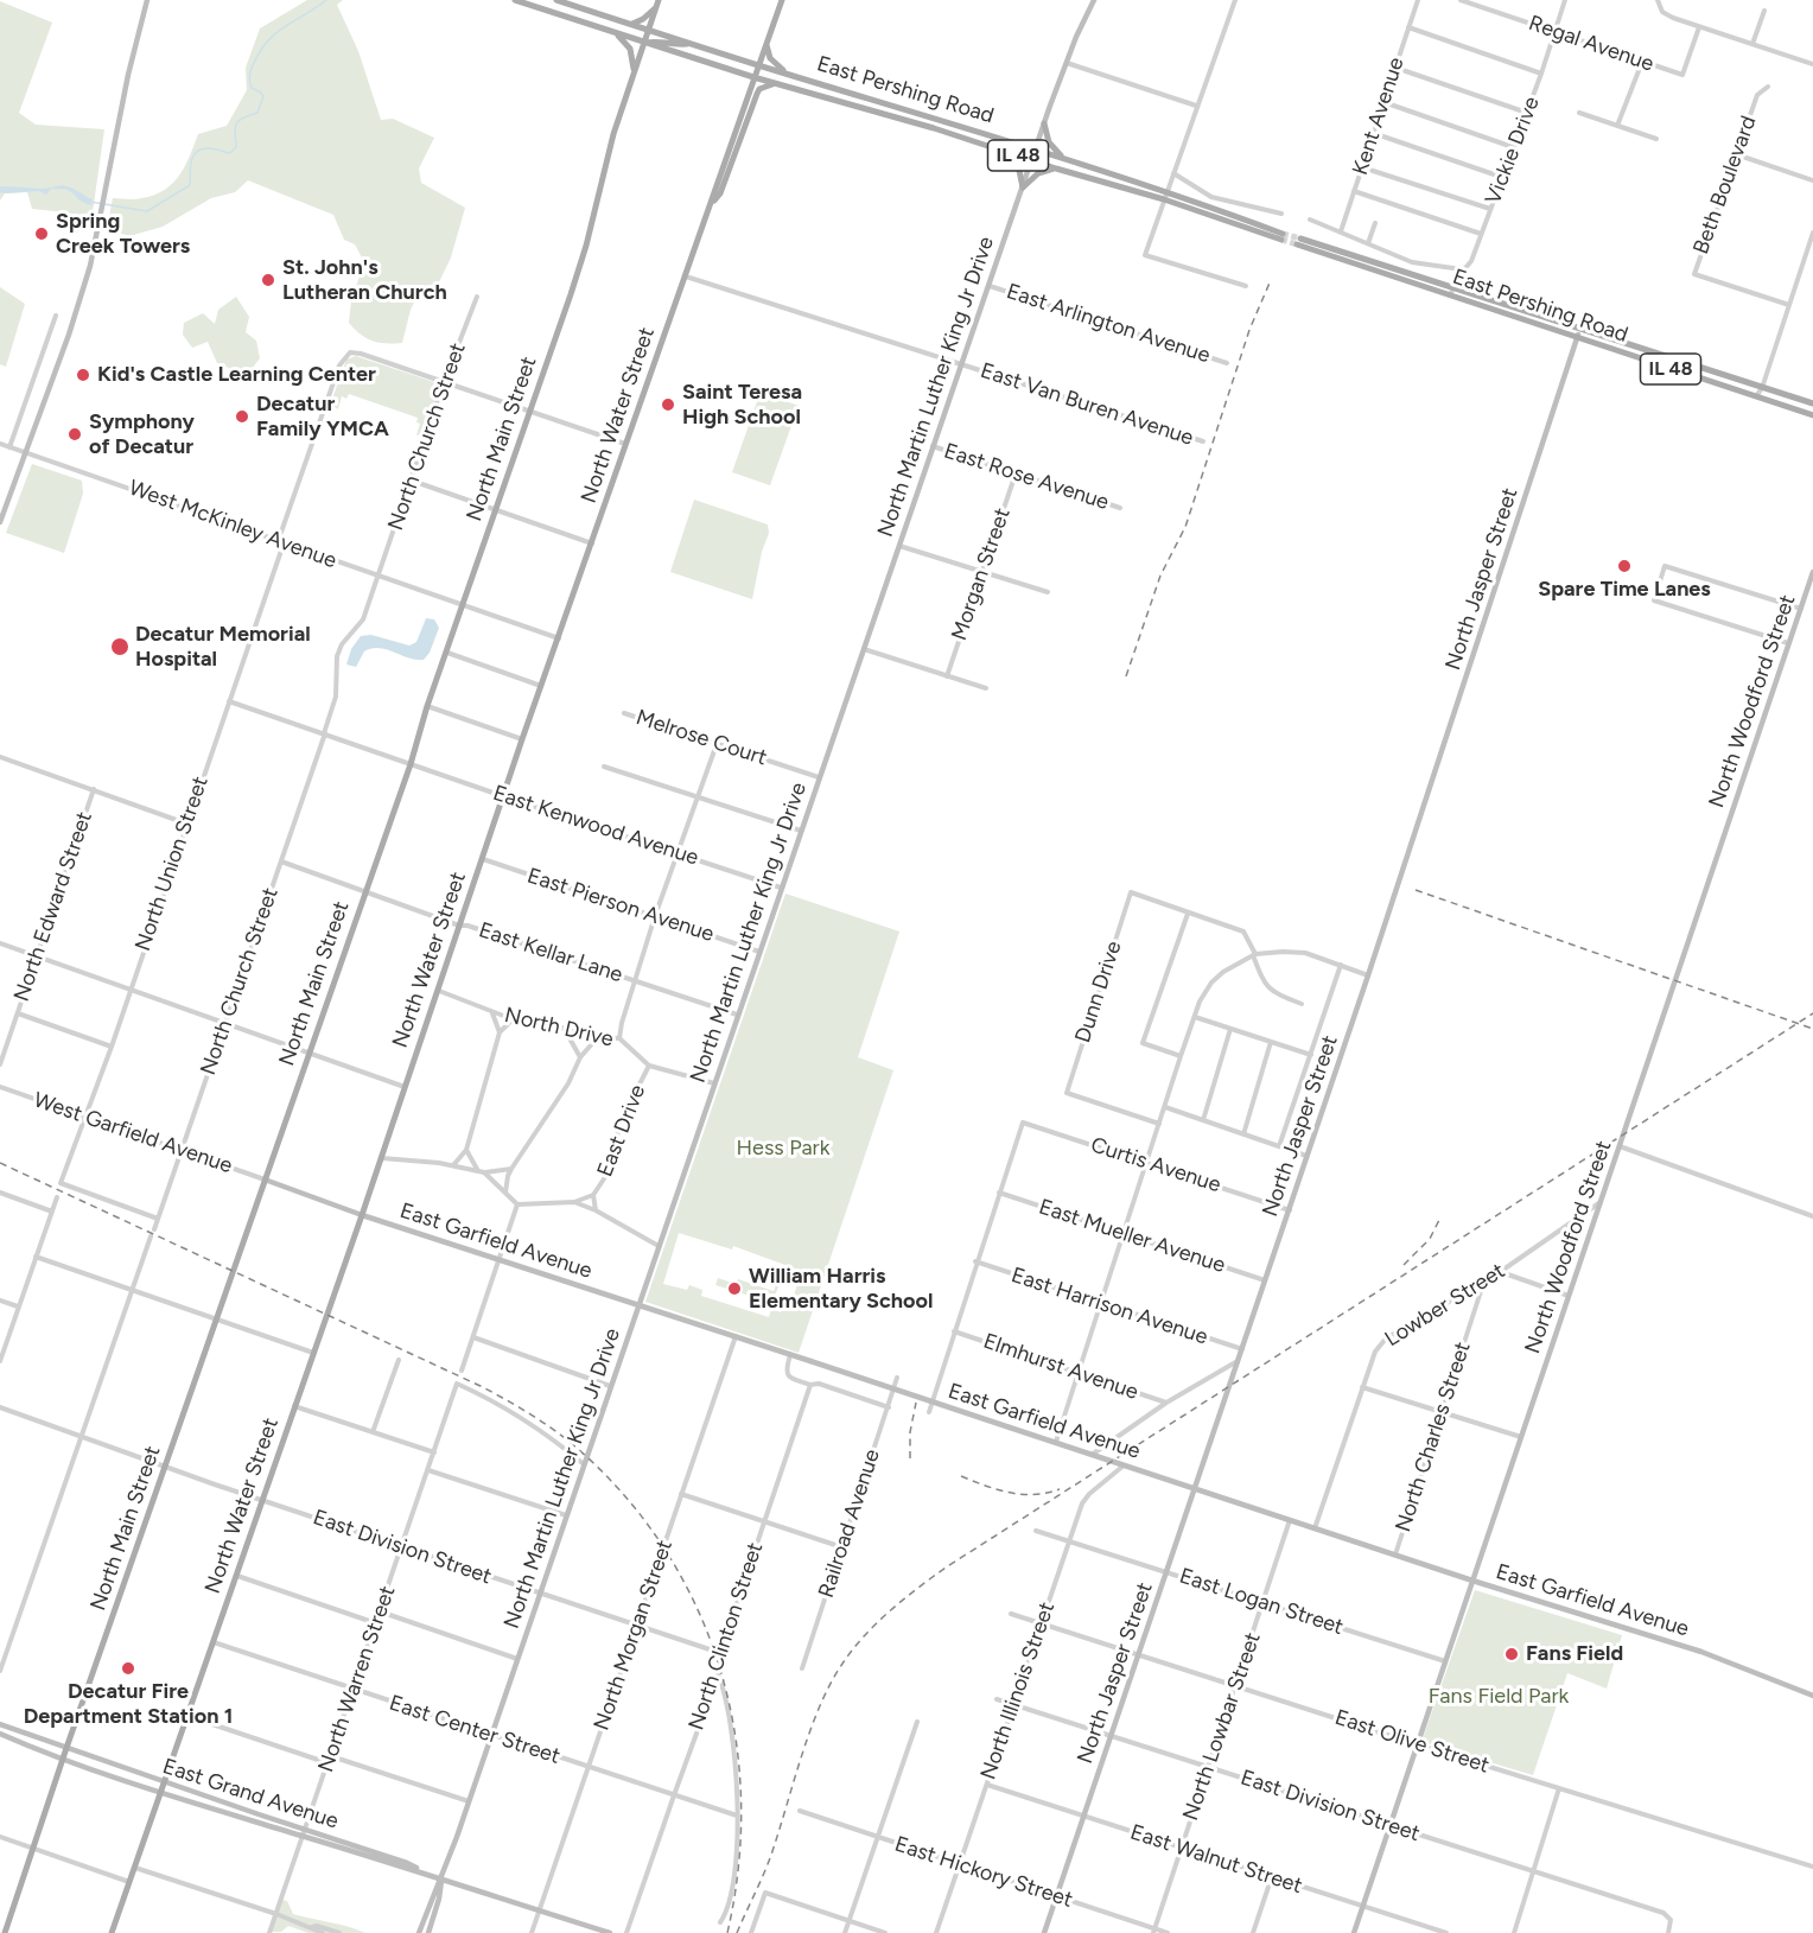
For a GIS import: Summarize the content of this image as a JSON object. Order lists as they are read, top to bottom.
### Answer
{
  "streets": {
    "main road": [
      "East Pershing Road",
      "IL 48",
      "North Water Street",
      "North Main Street"
    ],
    "street": [
      "Regal Avenue",
      "Kent Avenue",
      "Vickie Drive",
      "Beth Boulevard",
      "East Arlington Avenue",
      "North Martin Luther King Jr Drive",
      "East Van Buren Avenue",
      "North Church Street",
      "East Rose Avenue",
      "West McKinley Avenue",
      "Morgan Street",
      "North Jasper Street",
      "North Woodford Street",
      "Melrose Court",
      "East Kenwood Avenue",
      "North Union Street",
      "East Pierson Avenue",
      "North Edward Street",
      "East Kellar Lane",
      "Dunn Drive",
      "North Drive",
      "East Drive",
      "West Garfield Avenue",
      "Curtis Avenue",
      "East Mueller Avenue",
      "East Garfield Avenue",
      "Lowber Street",
      "East Harrison Avenue",
      "Elmhurst Avenue",
      "North Charles Street",
      "Railroad Avenue",
      "East Division Street",
      "East Logan Street",
      "North Morgan Street",
      "North Clinton Street",
      "North Warren Street",
      "North Illinois Street",
      "North Lowbar Street",
      "East Center Street",
      "East Olive Street",
      "East Grand Avenue",
      "East Walnut Street",
      "East Hickory Street"
    ]
  },
  "crossings": [
    ["Regal Avenue", "Vickie Drive"],
    ["East Pershing Road", "Vickie Drive"],
    ["East Pershing Road", "IL 48"],
    ["East Pershing Road", "North Martin Luther King Jr Drive"],
    ["East Pershing Road", "North Water Street"],
    ["East Pershing Road", "North Main Street"],
    ["East Pershing Road", "North Jasper Street"],
    ["IL 48", "North Martin Luther King Jr Drive"],
    ["IL 48", "North Water Street"],
    ["IL 48", "North Main Street"],
    ["East Arlington Avenue", "North Martin Luther King Jr Drive"],
    ["North Martin Luther King Jr Drive", "East Van Buren Avenue"],
    ["North Martin Luther King Jr Drive", "East Rose Avenue"],
    ["North Martin Luther King Jr Drive", "Melrose Court"],
    ["North Martin Luther King Jr Drive", "East Kenwood Avenue"],
    ["North Martin Luther King Jr Drive", "East Pierson Avenue"],
    ["North Martin Luther King Jr Drive", "East Kellar Lane"],
    ["North Martin Luther King Jr Drive", "North Drive"],
    ["North Martin Luther King Jr Drive", "East Garfield Avenue"],
    ["North Martin Luther King Jr Drive", "East Division Street"],
    ["North Martin Luther King Jr Drive", "North Warren Street"],
    ["North Martin Luther King Jr Drive", "East Center Street"],
    ["North Martin Luther King Jr Drive", "East Grand Avenue"],
    ["East Van Buren Avenue", "North Water Street"],
    ["North Water Street", "West McKinley Avenue"],
    ["North Water Street", "East Kenwood Avenue"],
    ["North Water Street", "East Pierson Avenue"],
    ["North Water Street", "East Kellar Lane"],
    ["North Water Street", "North Drive"],
    ["North Water Street", "East Garfield Avenue"],
    ["North Water Street", "East Division Street"],
    ["North Water Street", "East Center Street"],
    ["North Water Street", "East Grand Avenue"],
    ["North Church Street", "West McKinley Avenue"],
    ["North Church Street", "East Kenwood Avenue"],
    ["North Church Street", "North Union Street"],
    ["North Church Street", "East Kellar Lane"],
    ["North Church Street", "West Garfield Avenue"],
    ["North Main Street", "West McKinley Avenue"],
    ["North Main Street", "East Kenwood Avenue"],
    ["North Main Street", "East Kellar Lane"],
    ["North Main Street", "West Garfield Avenue"],
    ["North Main Street", "East Garfield Avenue"],
    ["North Main Street", "East Division Street"],
    ["North Main Street", "East Grand Avenue"],
    ["East Rose Avenue", "Morgan Street"],
    ["West McKinley Avenue", "North Union Street"],
    ["North Jasper Street", "Curtis Avenue"],
    ["North Jasper Street", "East Mueller Avenue"],
    ["North Jasper Street", "East Garfield Avenue"],
    ["North Jasper Street", "East Harrison Avenue"],
    ["North Jasper Street", "East Division Street"],
    ["North Jasper Street", "East Logan Street"],
    ["North Jasper Street", "East Olive Street"],
    ["North Jasper Street", "East Walnut Street"],
    ["North Jasper Street", "East Hickory Street"],
    ["North Woodford Street", "East Garfield Avenue"],
    ["North Woodford Street", "Lowber Street"],
    ["North Woodford Street", "East Division Street"],
    ["North Woodford Street", "East Logan Street"],
    ["North Woodford Street", "East Olive Street"],
    ["North Woodford Street", "East Walnut Street"],
    ["East Kenwood Avenue", "North Union Street"],
    ["North Union Street", "West Garfield Avenue"],
    ["North Drive", "East Drive"],
    ["West Garfield Avenue", "East Garfield Avenue"],
    ["Curtis Avenue", "East Mueller Avenue"],
    ["East Garfield Avenue", "Lowber Street"],
    ["East Garfield Avenue", "North Charles Street"],
    ["East Garfield Avenue", "North Morgan Street"],
    ["East Garfield Avenue", "North Illinois Street"],
    ["East Garfield Avenue", "North Lowbar Street"],
    ["Lowber Street", "North Charles Street"],
    ["East Division Street", "North Morgan Street"],
    ["East Division Street", "North Clinton Street"],
    ["East Division Street", "North Warren Street"],
    ["East Division Street", "North Illinois Street"],
    ["East Division Street", "North Lowbar Street"],
    ["East Logan Street", "North Illinois Street"],
    ["East Logan Street", "North Lowbar Street"],
    ["North Morgan Street", "East Center Street"],
    ["North Morgan Street", "East Grand Avenue"],
    ["North Clinton Street", "East Center Street"],
    ["North Warren Street", "East Center Street"],
    ["North Warren Street", "East Grand Avenue"],
    ["North Illinois Street", "East Olive Street"],
    ["North Illinois Street", "East Walnut Street"],
    ["North Illinois Street", "East Hickory Street"],
    ["North Lowbar Street", "East Olive Street"],
    ["North Lowbar Street", "East Walnut Street"],
    ["North Lowbar Street", "East Hickory Street"]
  ],
  "parks": ["Hess Park", "Fans Field Park"],
  "places": [
    "Spring Creek Towers",
    "St. John's Lutheran Church",
    "Kid's Castle Learning Center",
    "Saint Teresa High School",
    "Decatur Family YMCA",
    "Symphony of Decatur",
    "Spare Time Lanes",
    "Decatur Memorial Hospital",
    "William Harris Elementary School",
    "Fans Field",
    "Decatur Fire Department Station 1"
  ]
}
